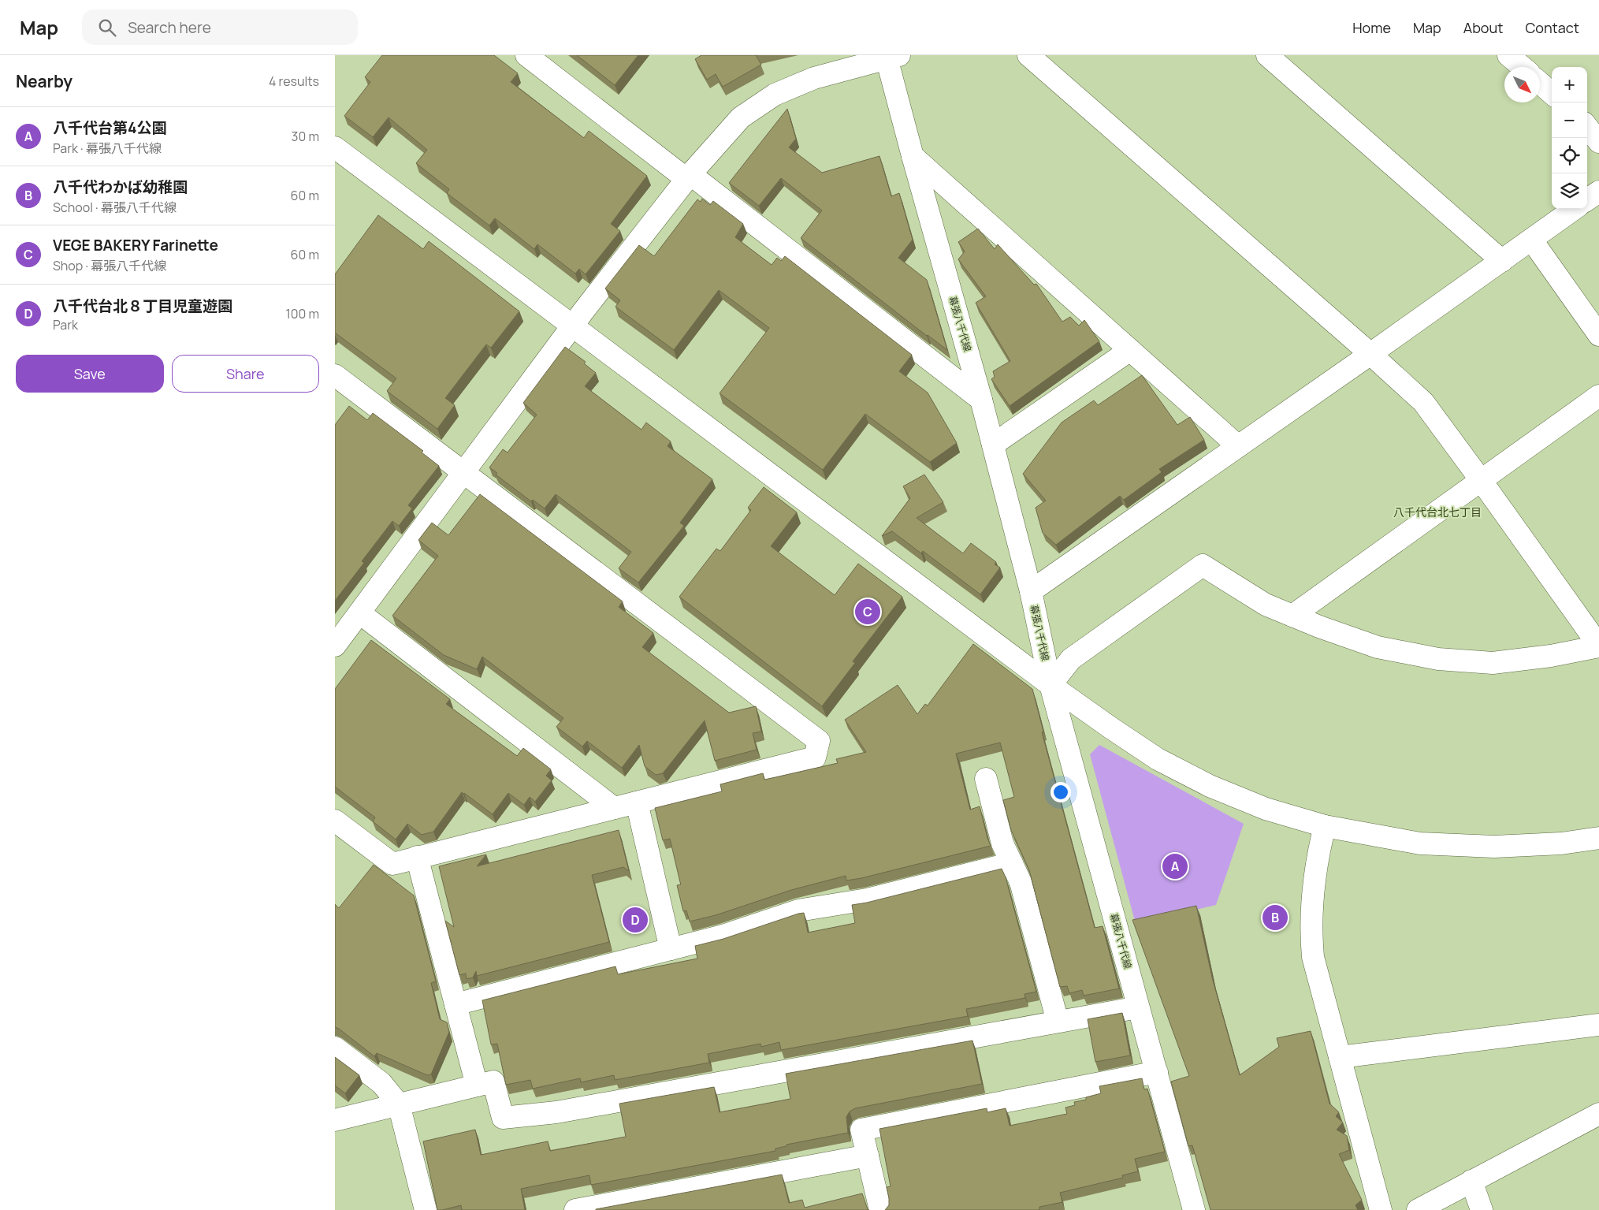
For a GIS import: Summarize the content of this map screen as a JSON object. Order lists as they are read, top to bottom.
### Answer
{
  "streets": {
    "street": ["幕張八千代線"]
  },
  "districts": ["八千代台北七丁目"],
  "north": "bottom right",
  "page": {
    "header": "Map",
    "search": "Search here",
    "nav": [
      "Home",
      "Map",
      "About",
      "Contact"
    ],
    "heading": ["Nearby", "4 results"],
    "map_buttons": ["+", "−"],
    "list": [
      {
        "mark": "A",
        "name": "八千代台第4公園",
        "note": "Park · 幕張八千代線",
        "value": "30 m"
      },
      {
        "mark": "B",
        "name": "八千代わかば幼稚園",
        "note": "School · 幕張八千代線",
        "value": "60 m"
      },
      {
        "mark": "C",
        "name": "VEGE BAKERY Farinette",
        "note": "Shop · 幕張八千代線",
        "value": "60 m"
      },
      {
        "mark": "D",
        "name": "八千代台北８丁目児童遊園",
        "note": "Park",
        "value": "100 m"
      }
    ],
    "buttons": ["Save", "Share"],
    "pins": [
      "C",
      "A",
      "B",
      "D"
    ]
  }
}
